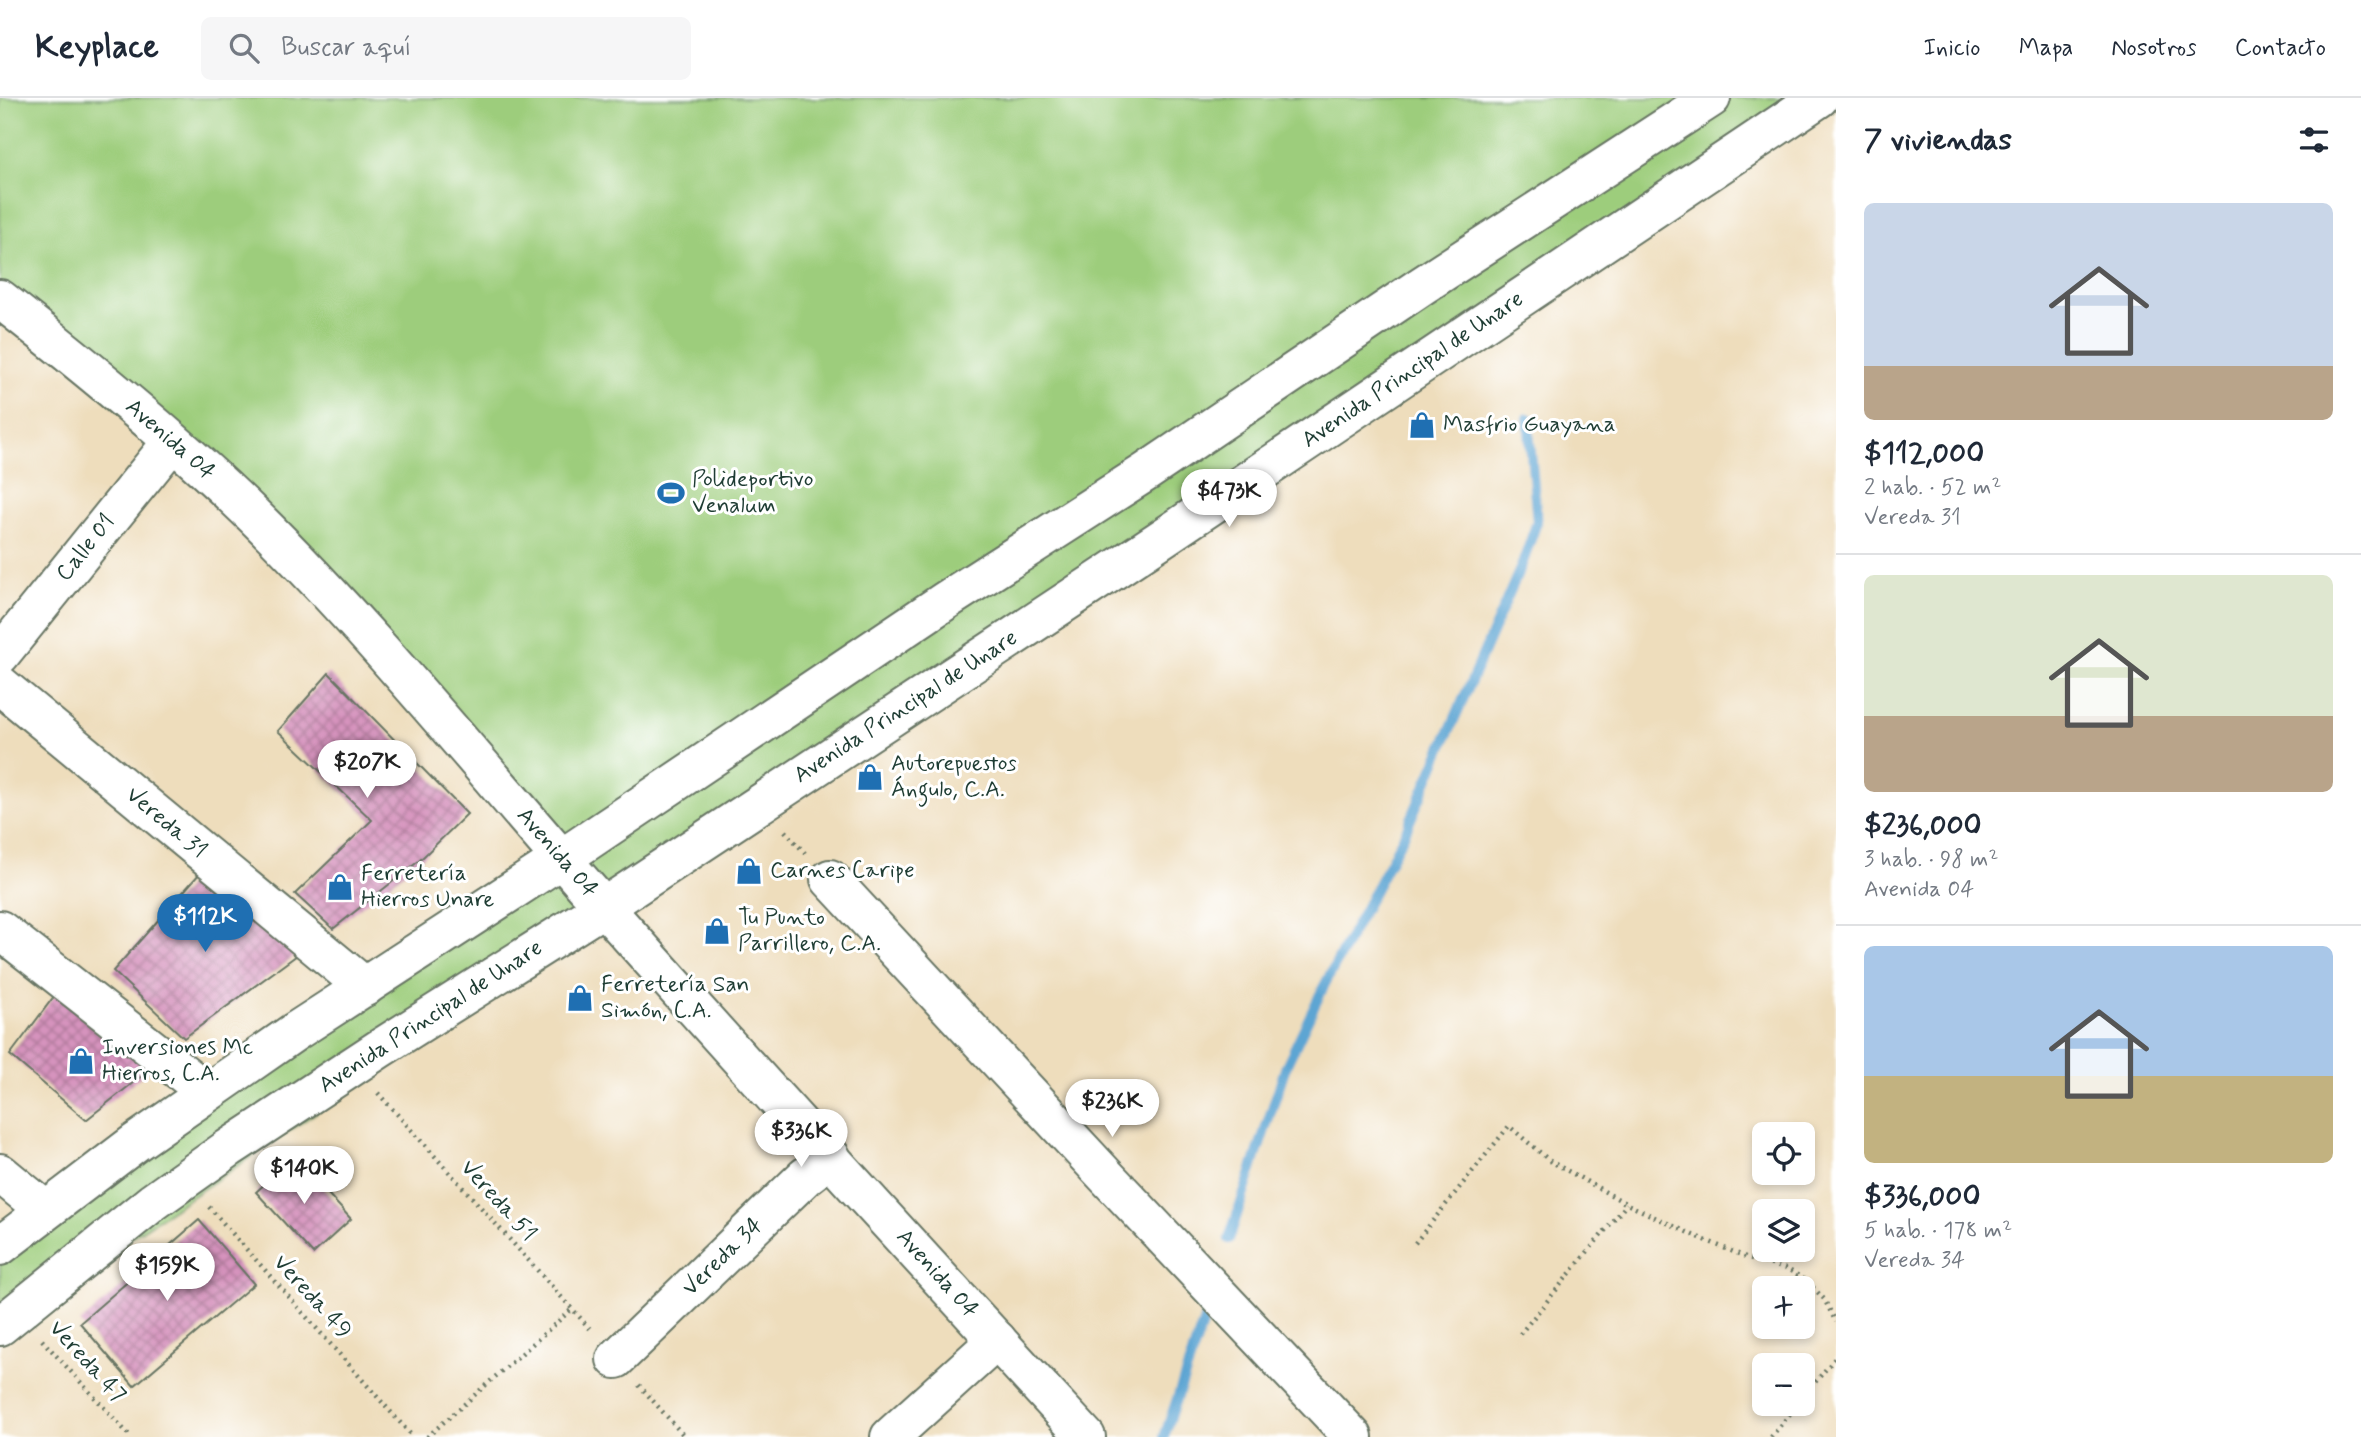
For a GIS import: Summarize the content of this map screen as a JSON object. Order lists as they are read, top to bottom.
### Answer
{
  "streets": {
    "street": [
      "Avenida Principal de Unare",
      "Avenida 04",
      "Calle 01",
      "Vereda 31",
      "Vereda 34"
    ],
    "path": ["Vereda 51", "Vereda 49", "Vereda 47"]
  },
  "crossings": [
    ["Avenida Principal de Unare", "Avenida 04"],
    ["Avenida Principal de Unare", "Vereda 51"],
    ["Avenida Principal de Unare", "Vereda 49"],
    ["Avenida Principal de Unare", "Vereda 47"],
    ["Avenida 04", "Calle 01"],
    ["Avenida 04", "Vereda 34"],
    ["Vereda 51", "Vereda 34"]
  ],
  "places": {
    "shop": [
      "Masfrio Guayana",
      "Autorepuestos Ángulo, C.A.",
      "Carnes Caripe",
      "Ferretería Hierros Unare",
      "Tu Punto Parrillero, C.A.",
      "Ferretería San Simón, C.A.",
      "Inversiones Mc Hierros, C.A."
    ],
    "sports": ["Polideportivo Venalum"]
  },
  "page": {
    "header": "Keyplace",
    "search": "Buscar aquí",
    "nav": [
      "Inicio",
      "Mapa",
      "Nosotros",
      "Contacto"
    ],
    "heading": "7 viviendas",
    "list": [
      {
        "name": "$112,000",
        "note": "2 hab. · 52 m² · Vereda 31"
      },
      {
        "name": "$236,000",
        "note": "3 hab. · 98 m² · Avenida 04"
      },
      {
        "name": "$336,000",
        "note": "5 hab. · 178 m² · Vereda 34"
      }
    ],
    "price": [
      "$473K",
      "$207K",
      "$112K",
      "$236K",
      "$336K",
      "$140K",
      "$159K"
    ],
    "map_buttons": ["+", "−"]
  }
}
